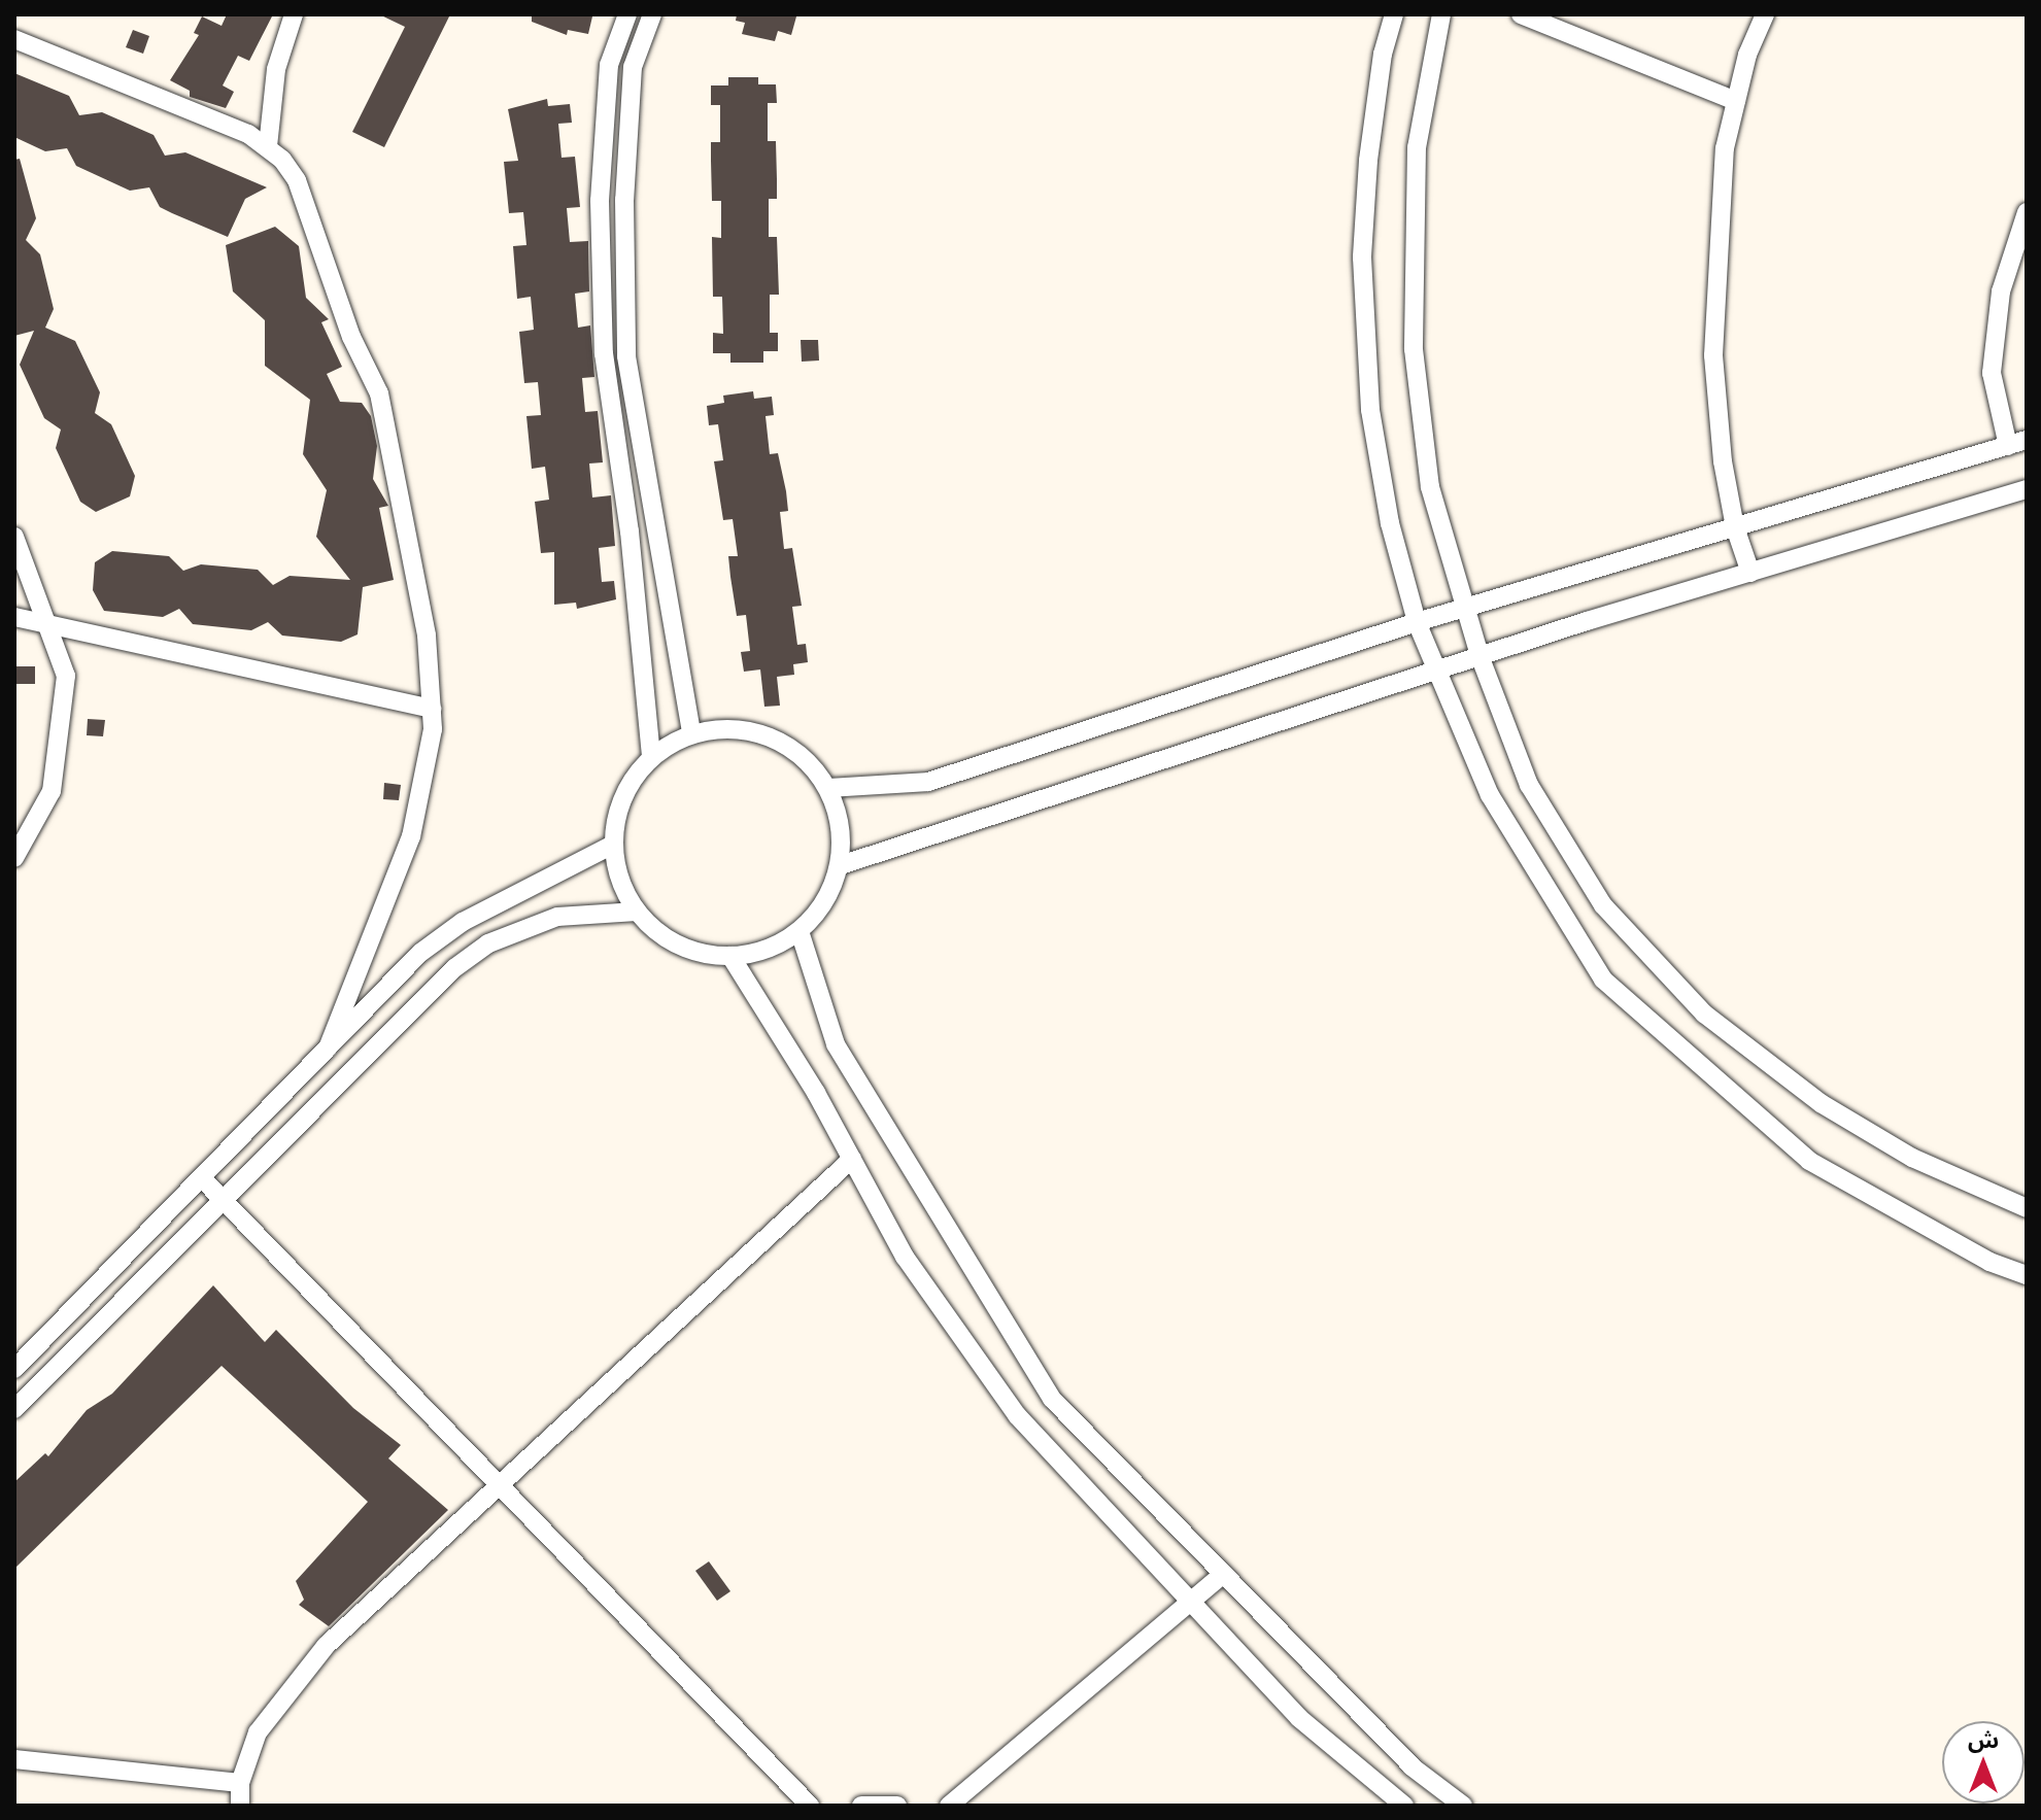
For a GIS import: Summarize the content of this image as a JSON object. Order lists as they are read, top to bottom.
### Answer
{
  "north": "top"
}
